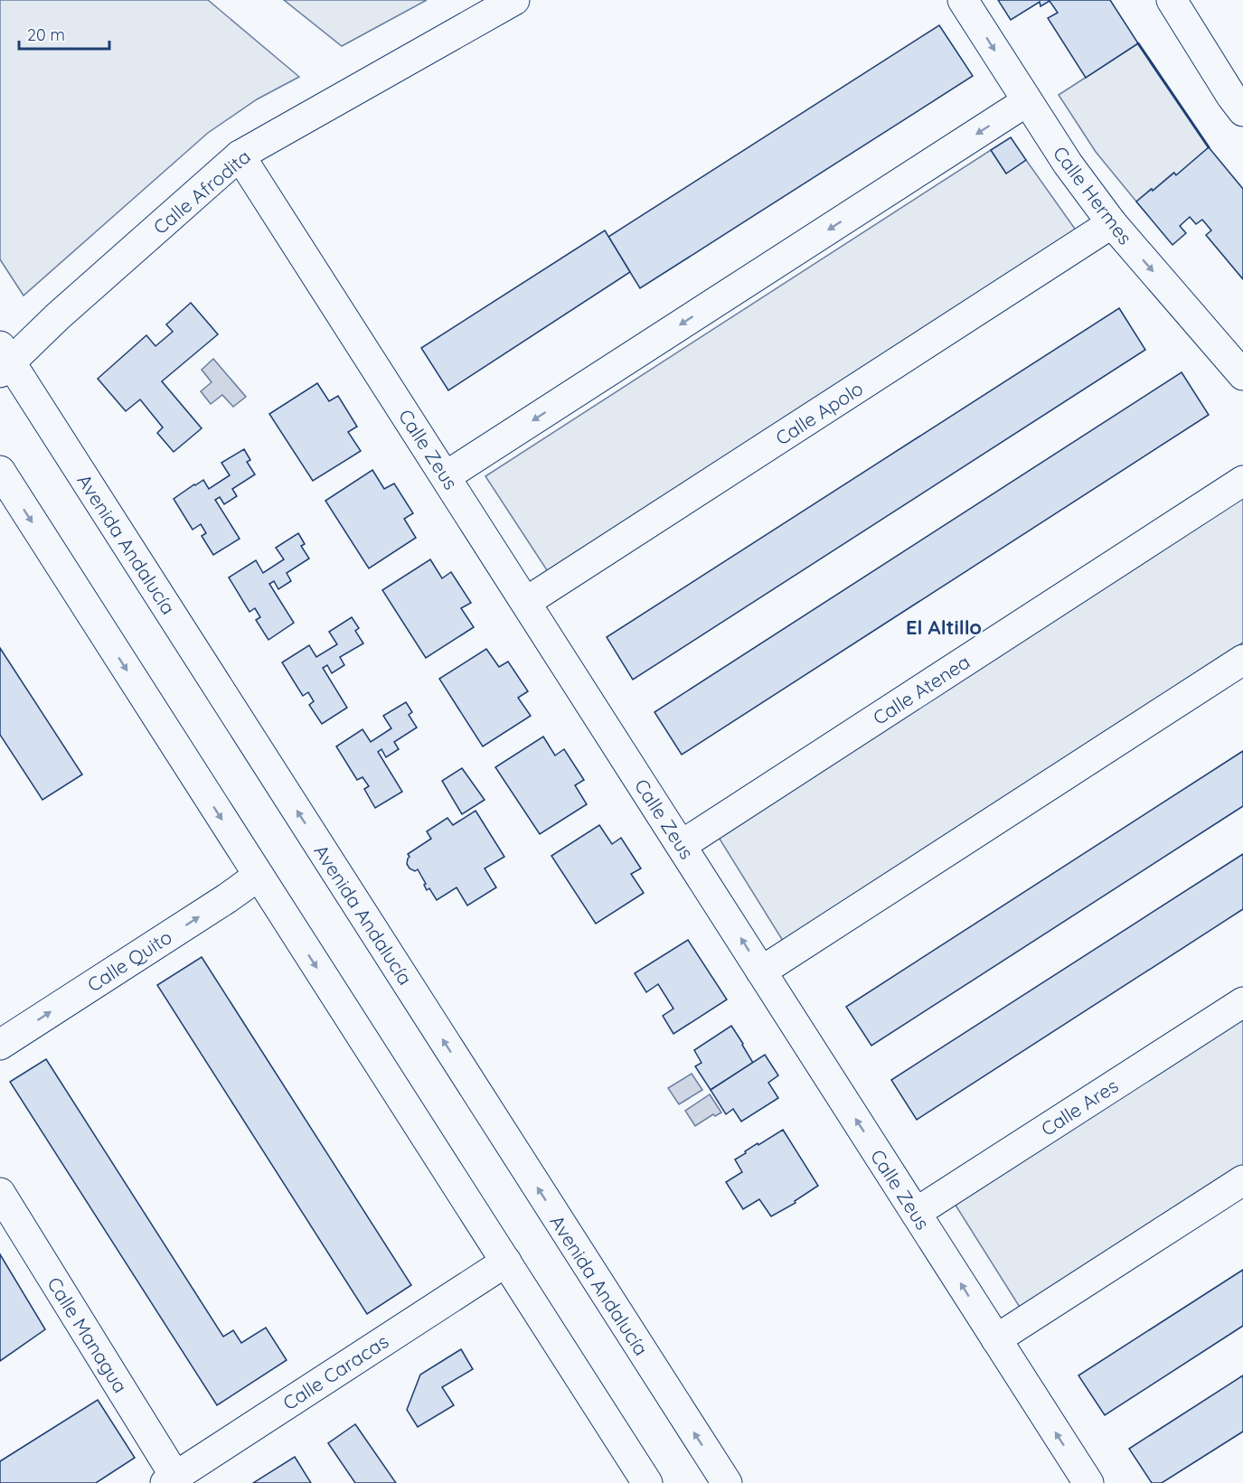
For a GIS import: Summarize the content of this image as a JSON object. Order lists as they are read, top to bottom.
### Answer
{
  "streets": {
    "street": [
      "Calle Afrodita",
      "Calle Hermes",
      "Calle Apolo",
      "Calle Zeus",
      "Avenida Andalucía",
      "Calle Atenea",
      "Calle Quito",
      "Calle Ares",
      "Calle Managua",
      "Calle Caracas"
    ]
  },
  "crossings": [
    ["Calle Afrodita", "Calle Zeus"],
    ["Calle Afrodita", "Avenida Andalucía"],
    ["Calle Hermes", "Calle Apolo"],
    ["Calle Apolo", "Calle Zeus"],
    ["Calle Zeus", "Calle Atenea"],
    ["Calle Zeus", "Calle Ares"],
    ["Calle Managua", "Calle Caracas"]
  ],
  "one_way": ["Calle Hermes", "Calle Zeus", "Calle Quito"],
  "districts": ["El Altillo"],
  "scale_bar": "20 m"
}
